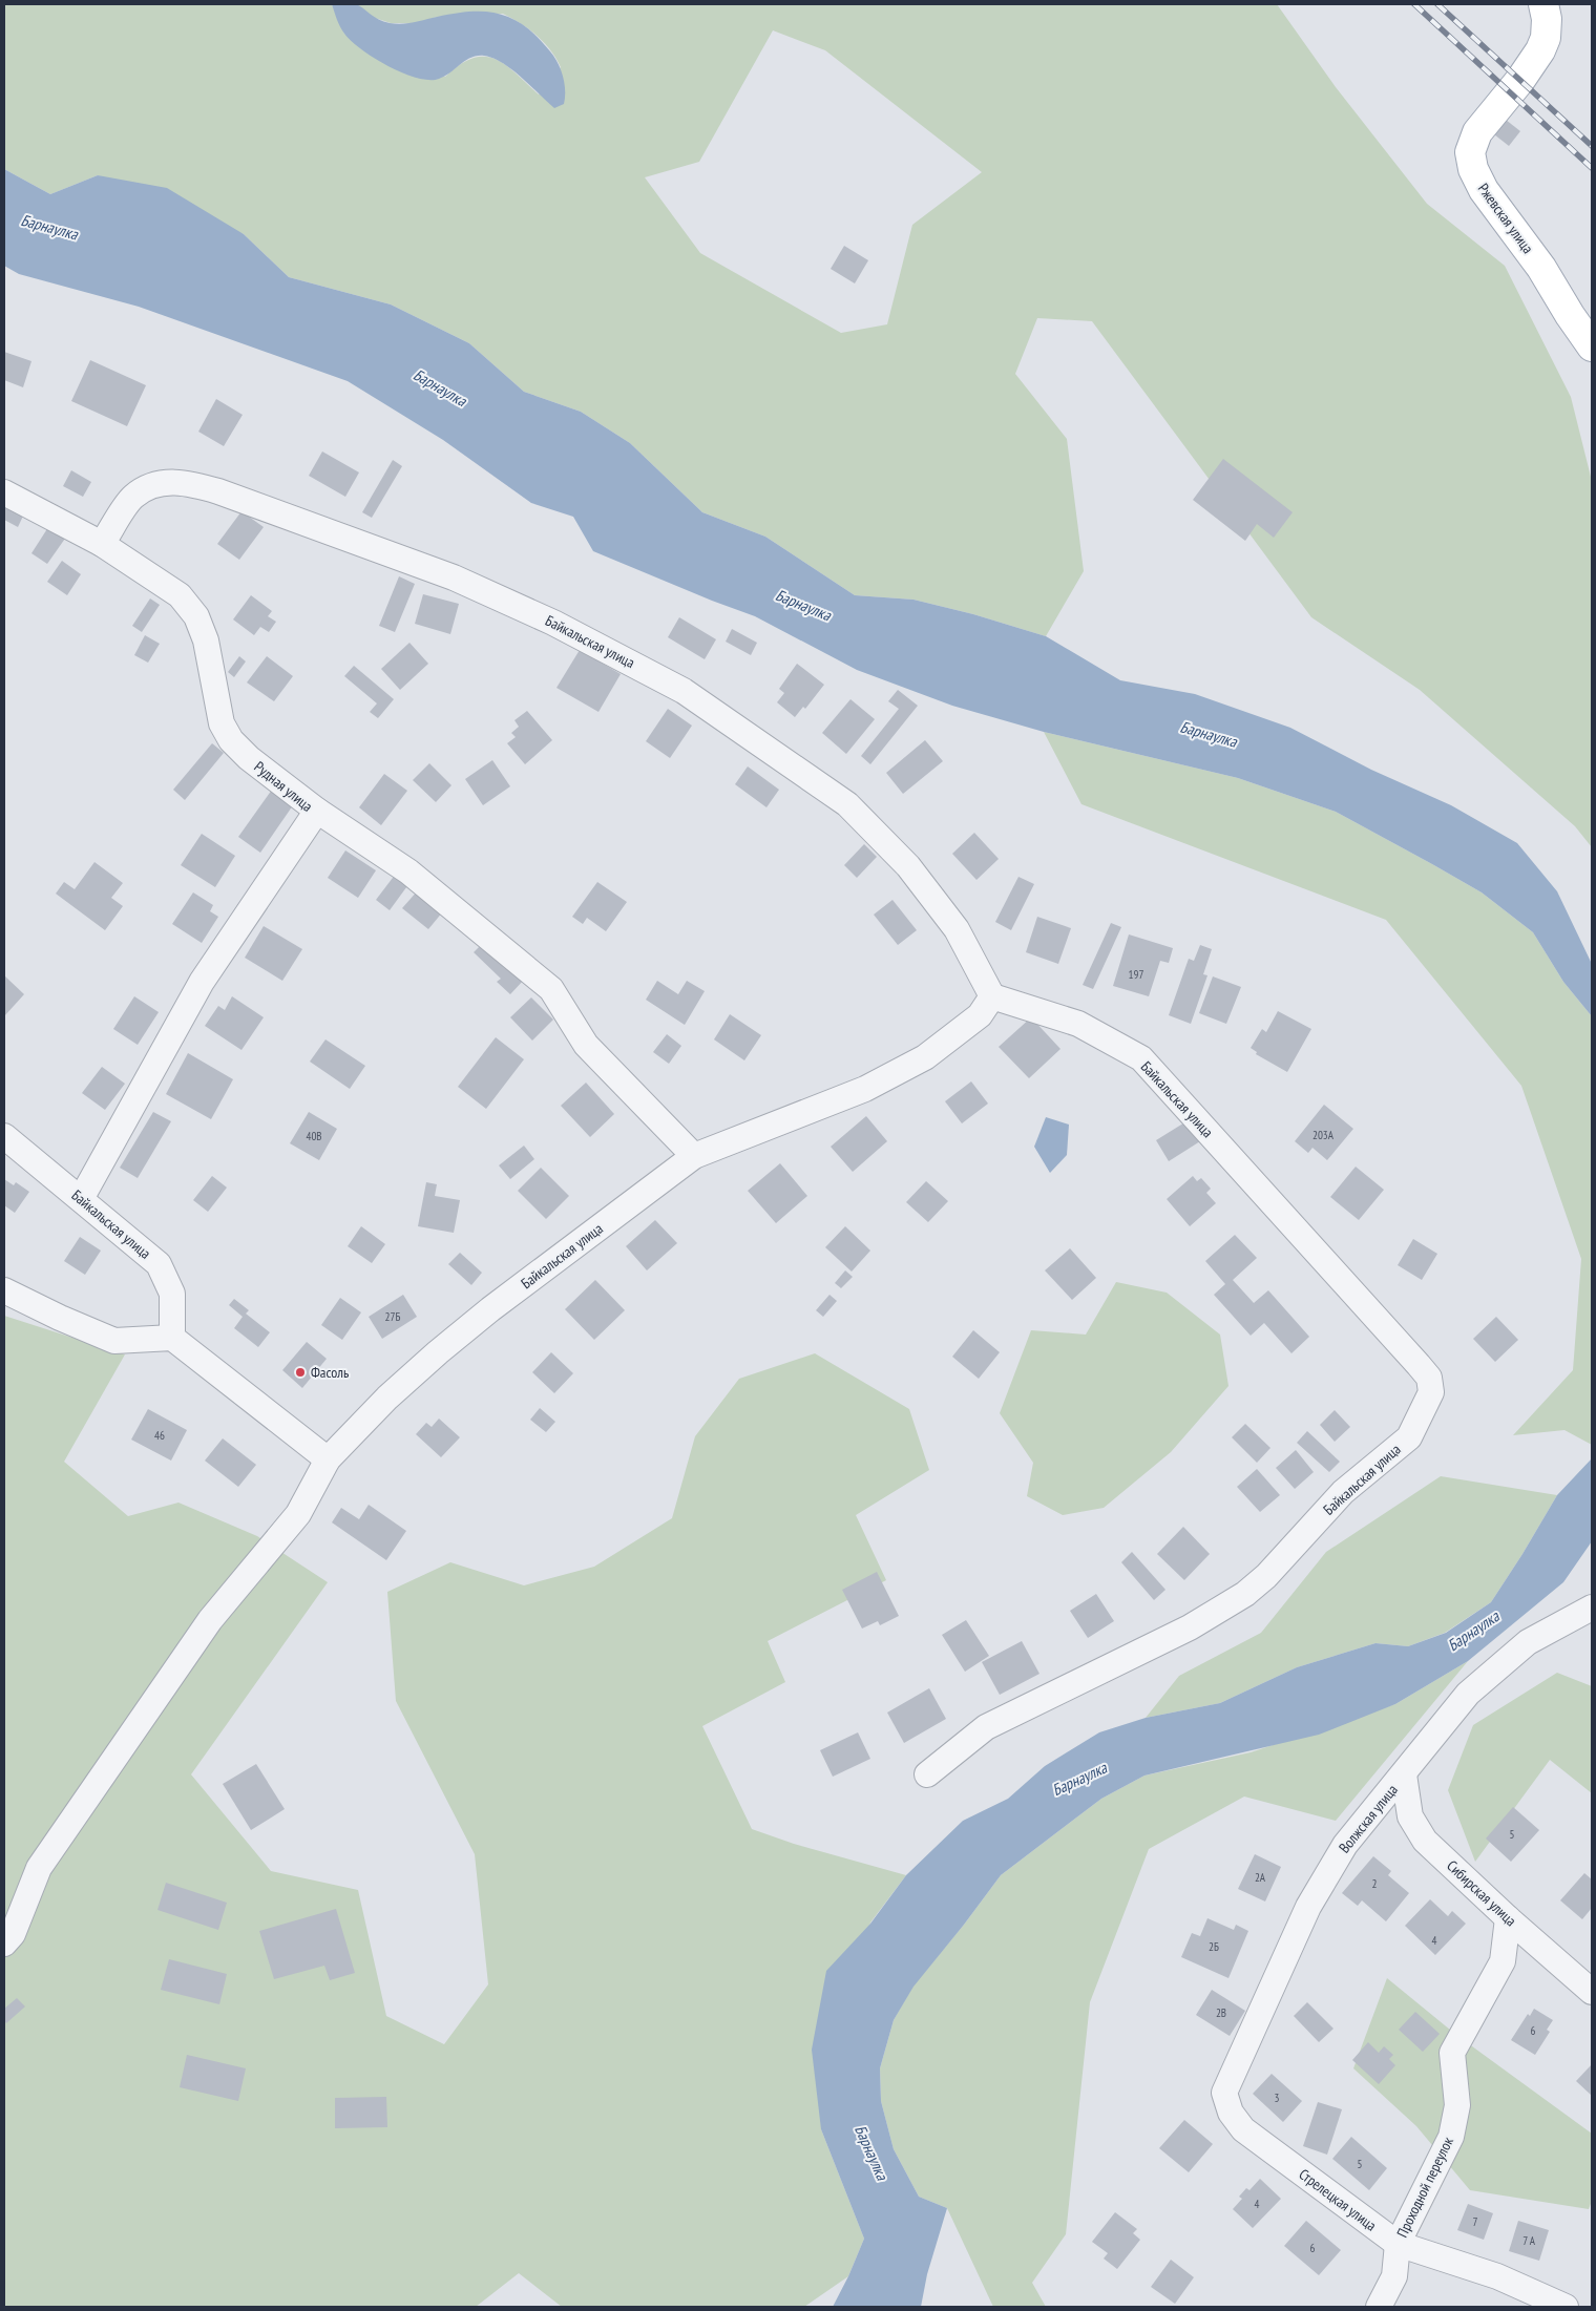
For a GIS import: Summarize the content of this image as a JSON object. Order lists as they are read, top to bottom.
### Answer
{
  "streets": {
    "main road": ["Ржевская улица"],
    "street": [
      "Байкальская улица",
      "Рудная улица",
      "Волжская улица",
      "Сибирская улица",
      "Проходной переулок",
      "Стрелецкая улица"
    ]
  },
  "crossings": [
    ["Байкальская улица", "Рудная улица"],
    ["Волжская улица", "Сибирская улица"],
    ["Волжская улица", "Стрелецкая улица"],
    ["Сибирская улица", "Проходной переулок"],
    ["Проходной переулок", "Стрелецкая улица"]
  ],
  "water": ["Барнаулка"],
  "places": ["Фасоль"],
  "house_numbers": [
    "197",
    "203А",
    "40В",
    "27Б",
    "46",
    "5",
    "2А",
    "2",
    "4",
    "2Б",
    "2В",
    "6",
    "3",
    "5",
    "4",
    "7",
    "7 А",
    "6"
  ]
}
